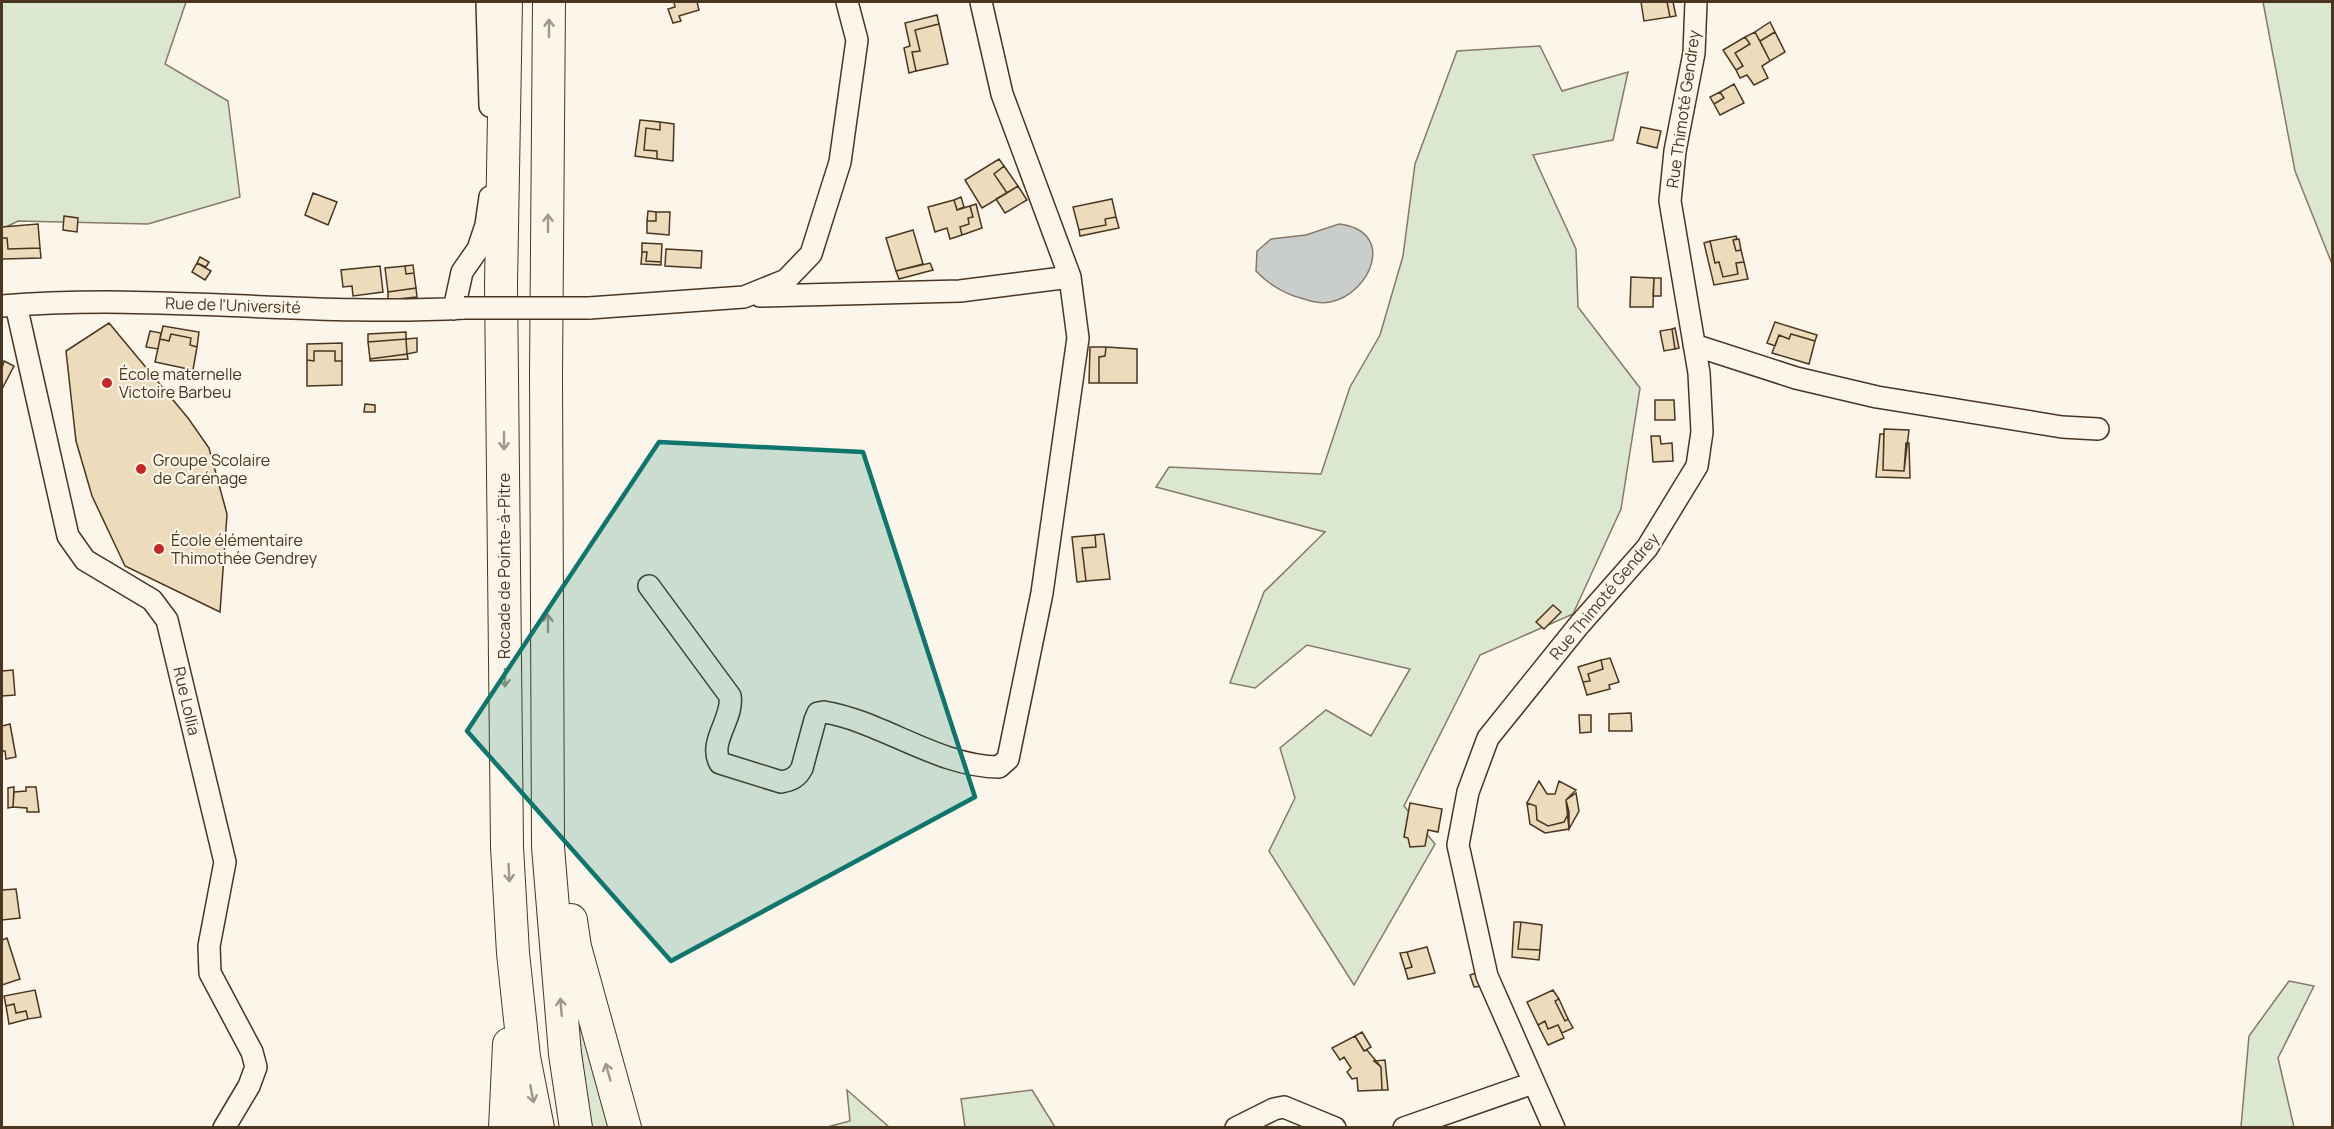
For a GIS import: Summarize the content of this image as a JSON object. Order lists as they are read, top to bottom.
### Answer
{
  "streets": {
    "highway": ["Rocade de Pointe-à-Pitre"],
    "street": ["Rue Thimoté Gendrey", "Rue de l'Université", "Rue Lollia"]
  },
  "crossings": [
    ["Rue de l'Université", "Rue Lollia"]
  ],
  "places": ["École maternelle Victoire Barbeu", "Groupe Scolaire de Carénage", "École élémentaire Thimothée Gendrey"]
}
